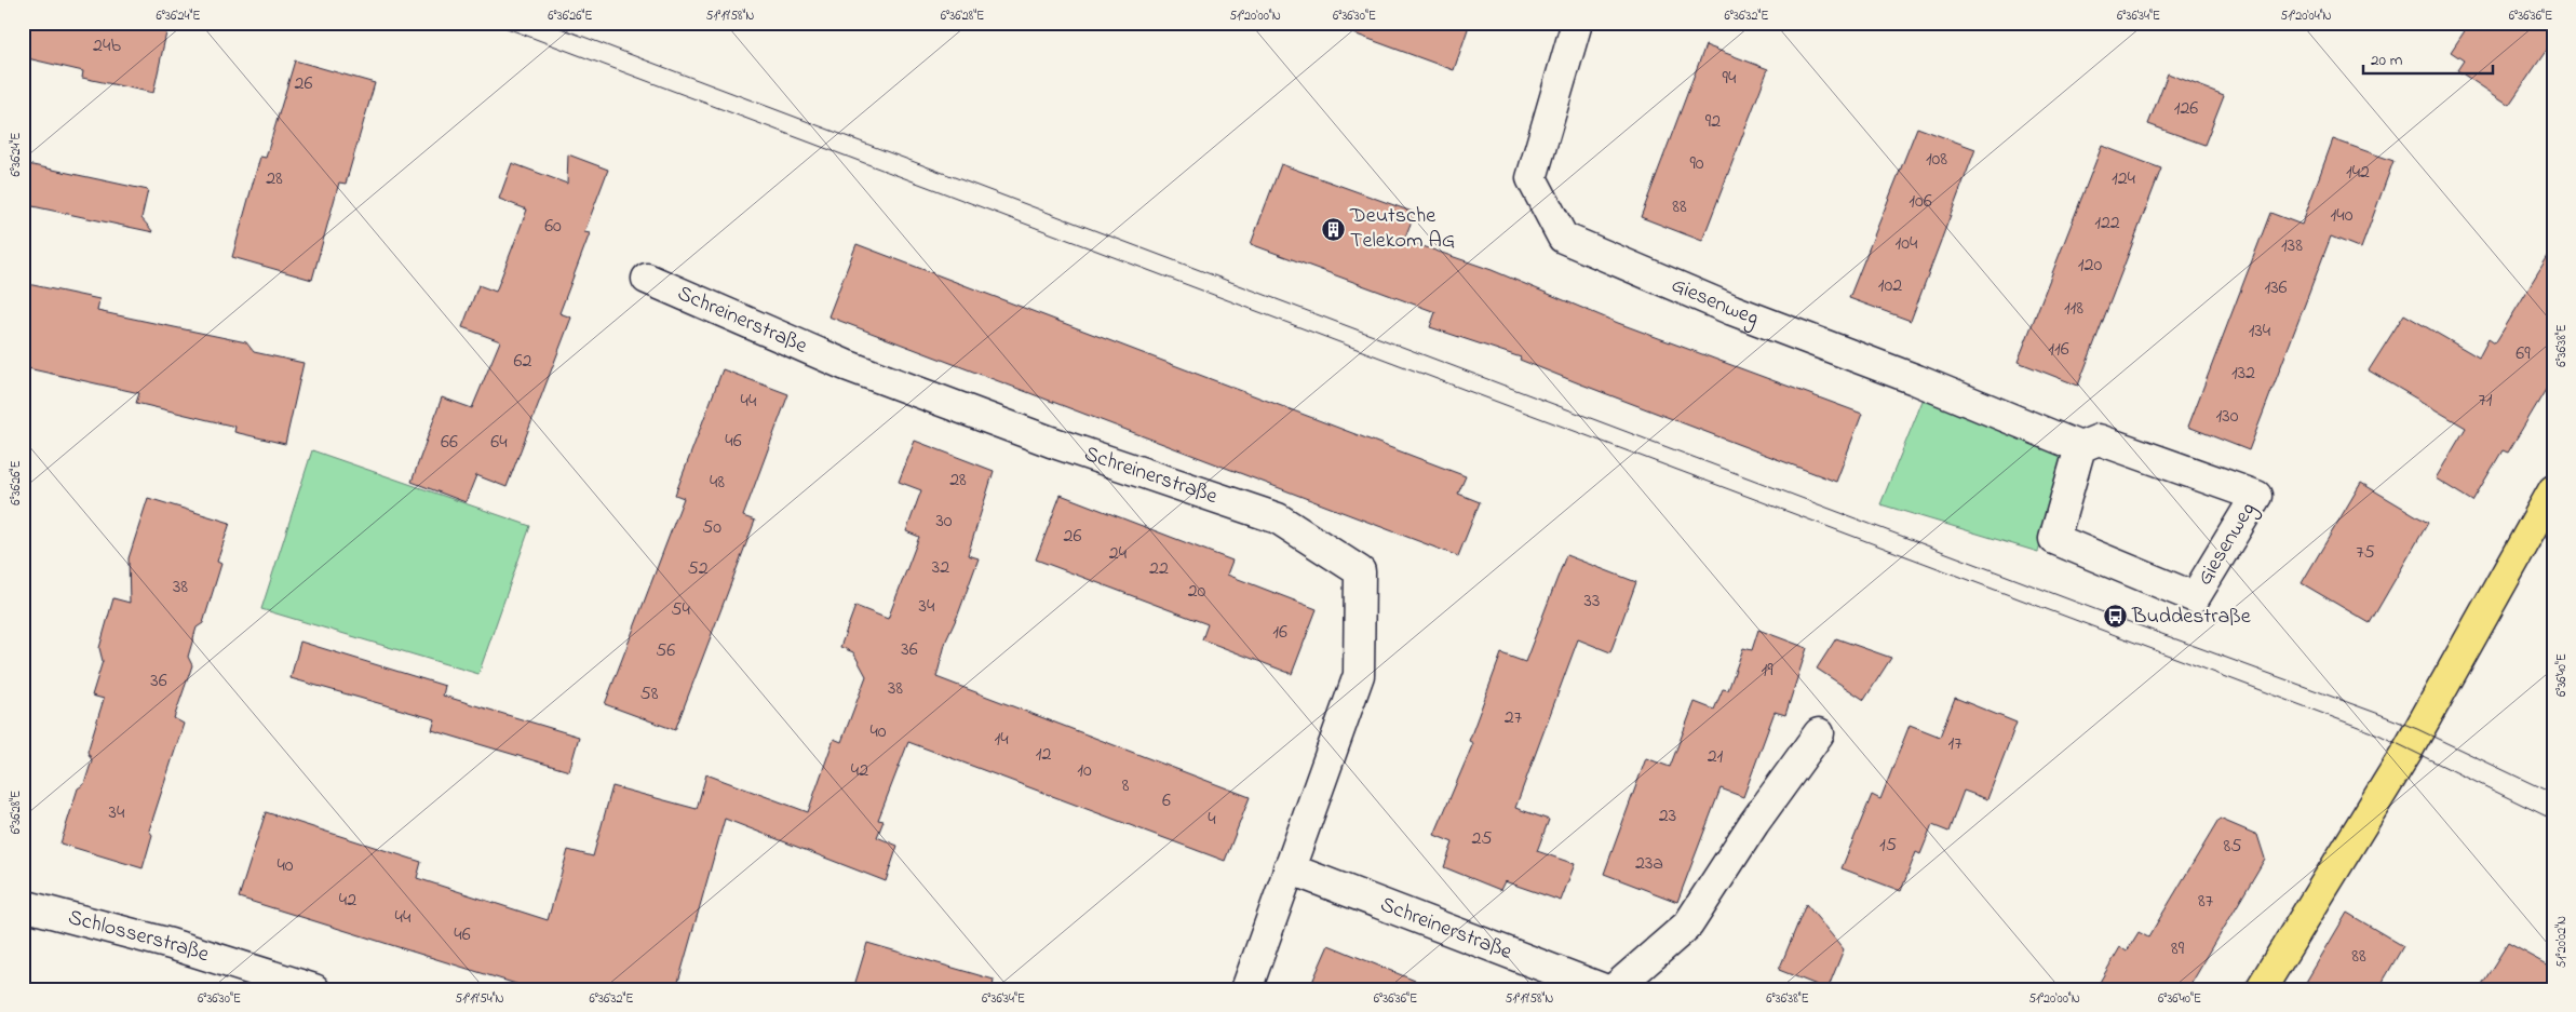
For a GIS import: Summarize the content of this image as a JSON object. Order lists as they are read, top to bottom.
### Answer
{
  "streets": {
    "street": ["Giesenweg", "Schreinerstraße", "Schlosserstraße"]
  },
  "places": {
    "building": ["Deutsche Telekom AG"],
    "bus stop": ["Buddestraße"]
  },
  "house_numbers": [
    "24b",
    "94",
    "26",
    "126",
    "92",
    "108",
    "90",
    "142",
    "28",
    "124",
    "106",
    "88",
    "140",
    "122",
    "60",
    "104",
    "138",
    "120",
    "102",
    "136",
    "118",
    "134",
    "116",
    "69",
    "62",
    "132",
    "71",
    "44",
    "130",
    "46",
    "66",
    "64",
    "28",
    "48",
    "30",
    "50",
    "26",
    "75",
    "24",
    "32",
    "52",
    "22",
    "38",
    "20",
    "33",
    "34",
    "54",
    "16",
    "36",
    "56",
    "19",
    "36",
    "38",
    "58",
    "27",
    "40",
    "14",
    "17",
    "12",
    "21",
    "42",
    "10",
    "8",
    "6",
    "34",
    "23",
    "4",
    "25",
    "15",
    "85",
    "23a",
    "40",
    "42",
    "87",
    "44",
    "46",
    "89",
    "88"
  ],
  "scale_bar": "20 m",
  "coordinates": [
    "6°36'24\"E",
    "6°36'26\"E",
    "51°19'58\"N",
    "6°36'28\"E",
    "51°20'00\"N",
    "6°36'30\"E",
    "6°36'32\"E",
    "6°36'34\"E",
    "51°20'04\"N",
    "6°36'36\"E",
    "6°36'38\"E",
    "6°36'40\"E",
    "51°20'02\"N",
    "51°19'54\"N"
  ]
}
